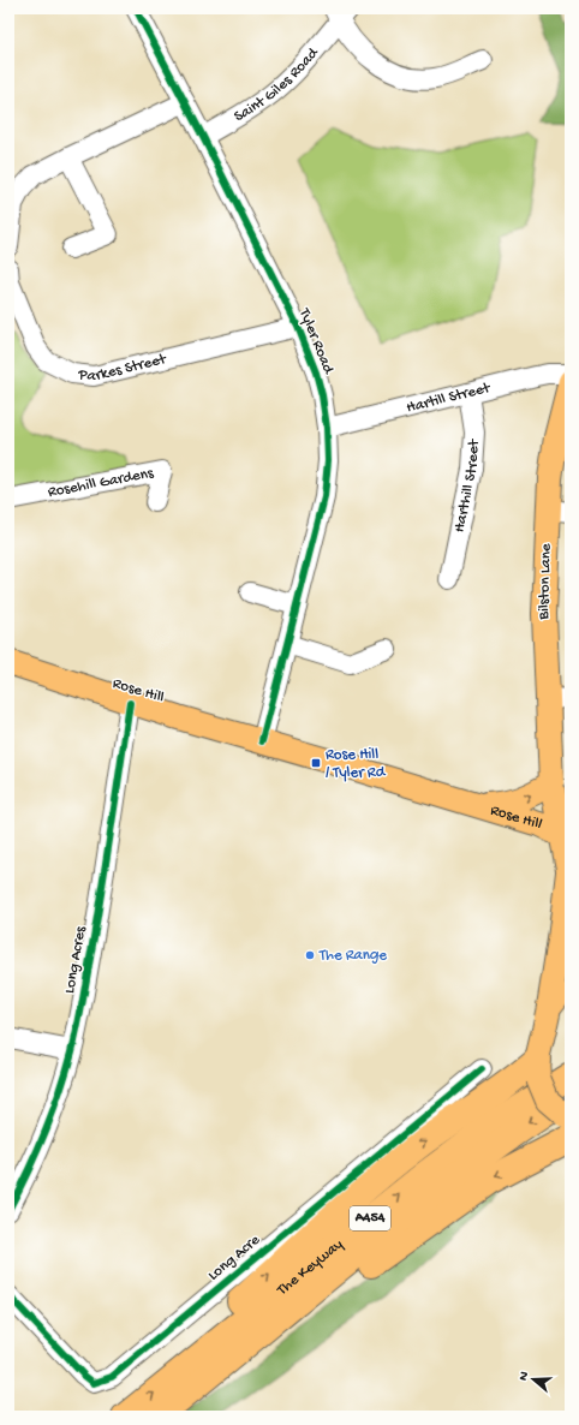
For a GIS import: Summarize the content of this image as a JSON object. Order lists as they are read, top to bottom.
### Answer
{
  "streets": {
    "highway": ["A454", "The Keyway"],
    "main road": ["Bilston Lane", "Rose Hill"],
    "street": [
      "Saint Giles Road",
      "Tyler Road",
      "Parkes Street",
      "Hartill Street",
      "Rosehill Gardens",
      "Harthill Street",
      "Long Acres",
      "Long Acre"
    ]
  },
  "crossings": [
    ["Saint Giles Road", "Tyler Road"],
    ["Tyler Road", "Parkes Street"],
    ["Tyler Road", "Hartill Street"],
    ["Tyler Road", "Rose Hill"],
    ["Hartill Street", "Harthill Street"],
    ["Bilston Lane", "Rose Hill"],
    ["Rose Hill", "Long Acres"]
  ],
  "places": {
    "transit": ["Rose Hill / Tyler Rd"],
    "other": ["The Range"]
  },
  "north": "left"
}
